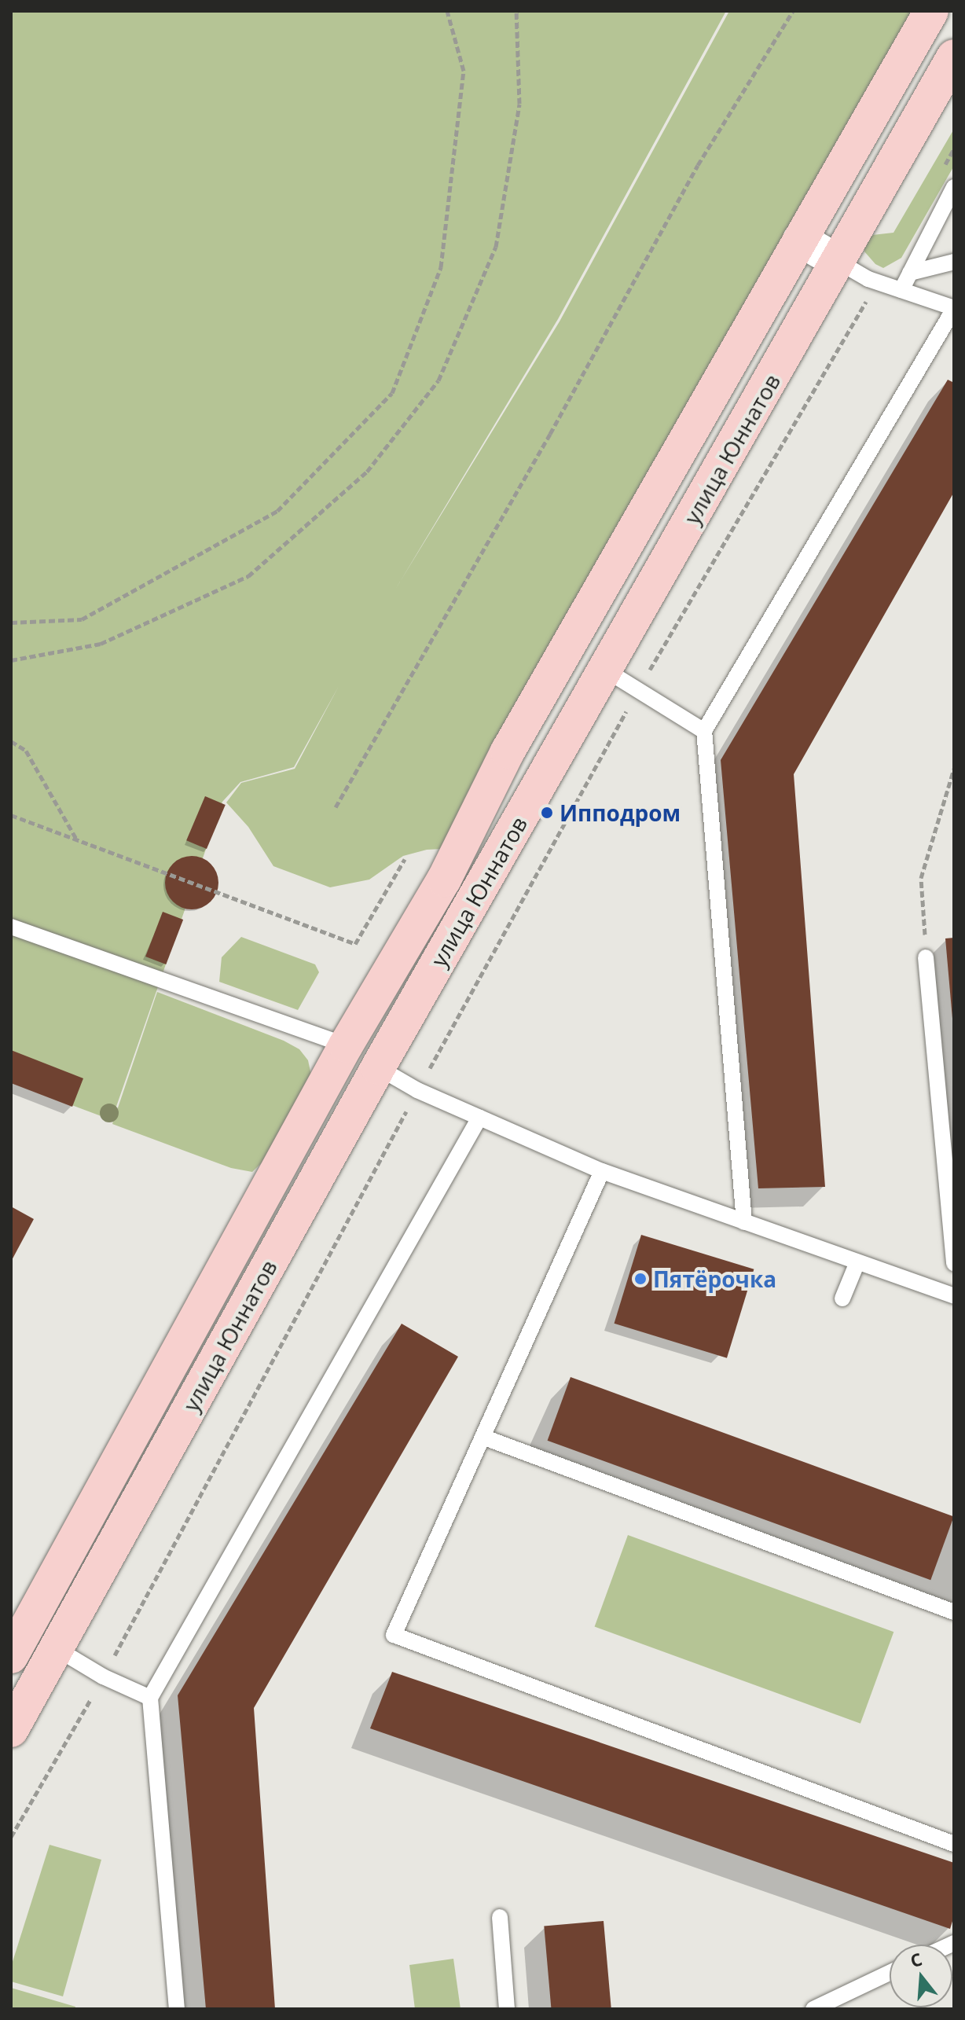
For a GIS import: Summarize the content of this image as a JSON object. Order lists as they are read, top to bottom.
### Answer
{
  "streets": {
    "main road": ["улица Юннатов"]
  },
  "places": ["Ипподром", "Пятёрочка"],
  "north": "top"
}
